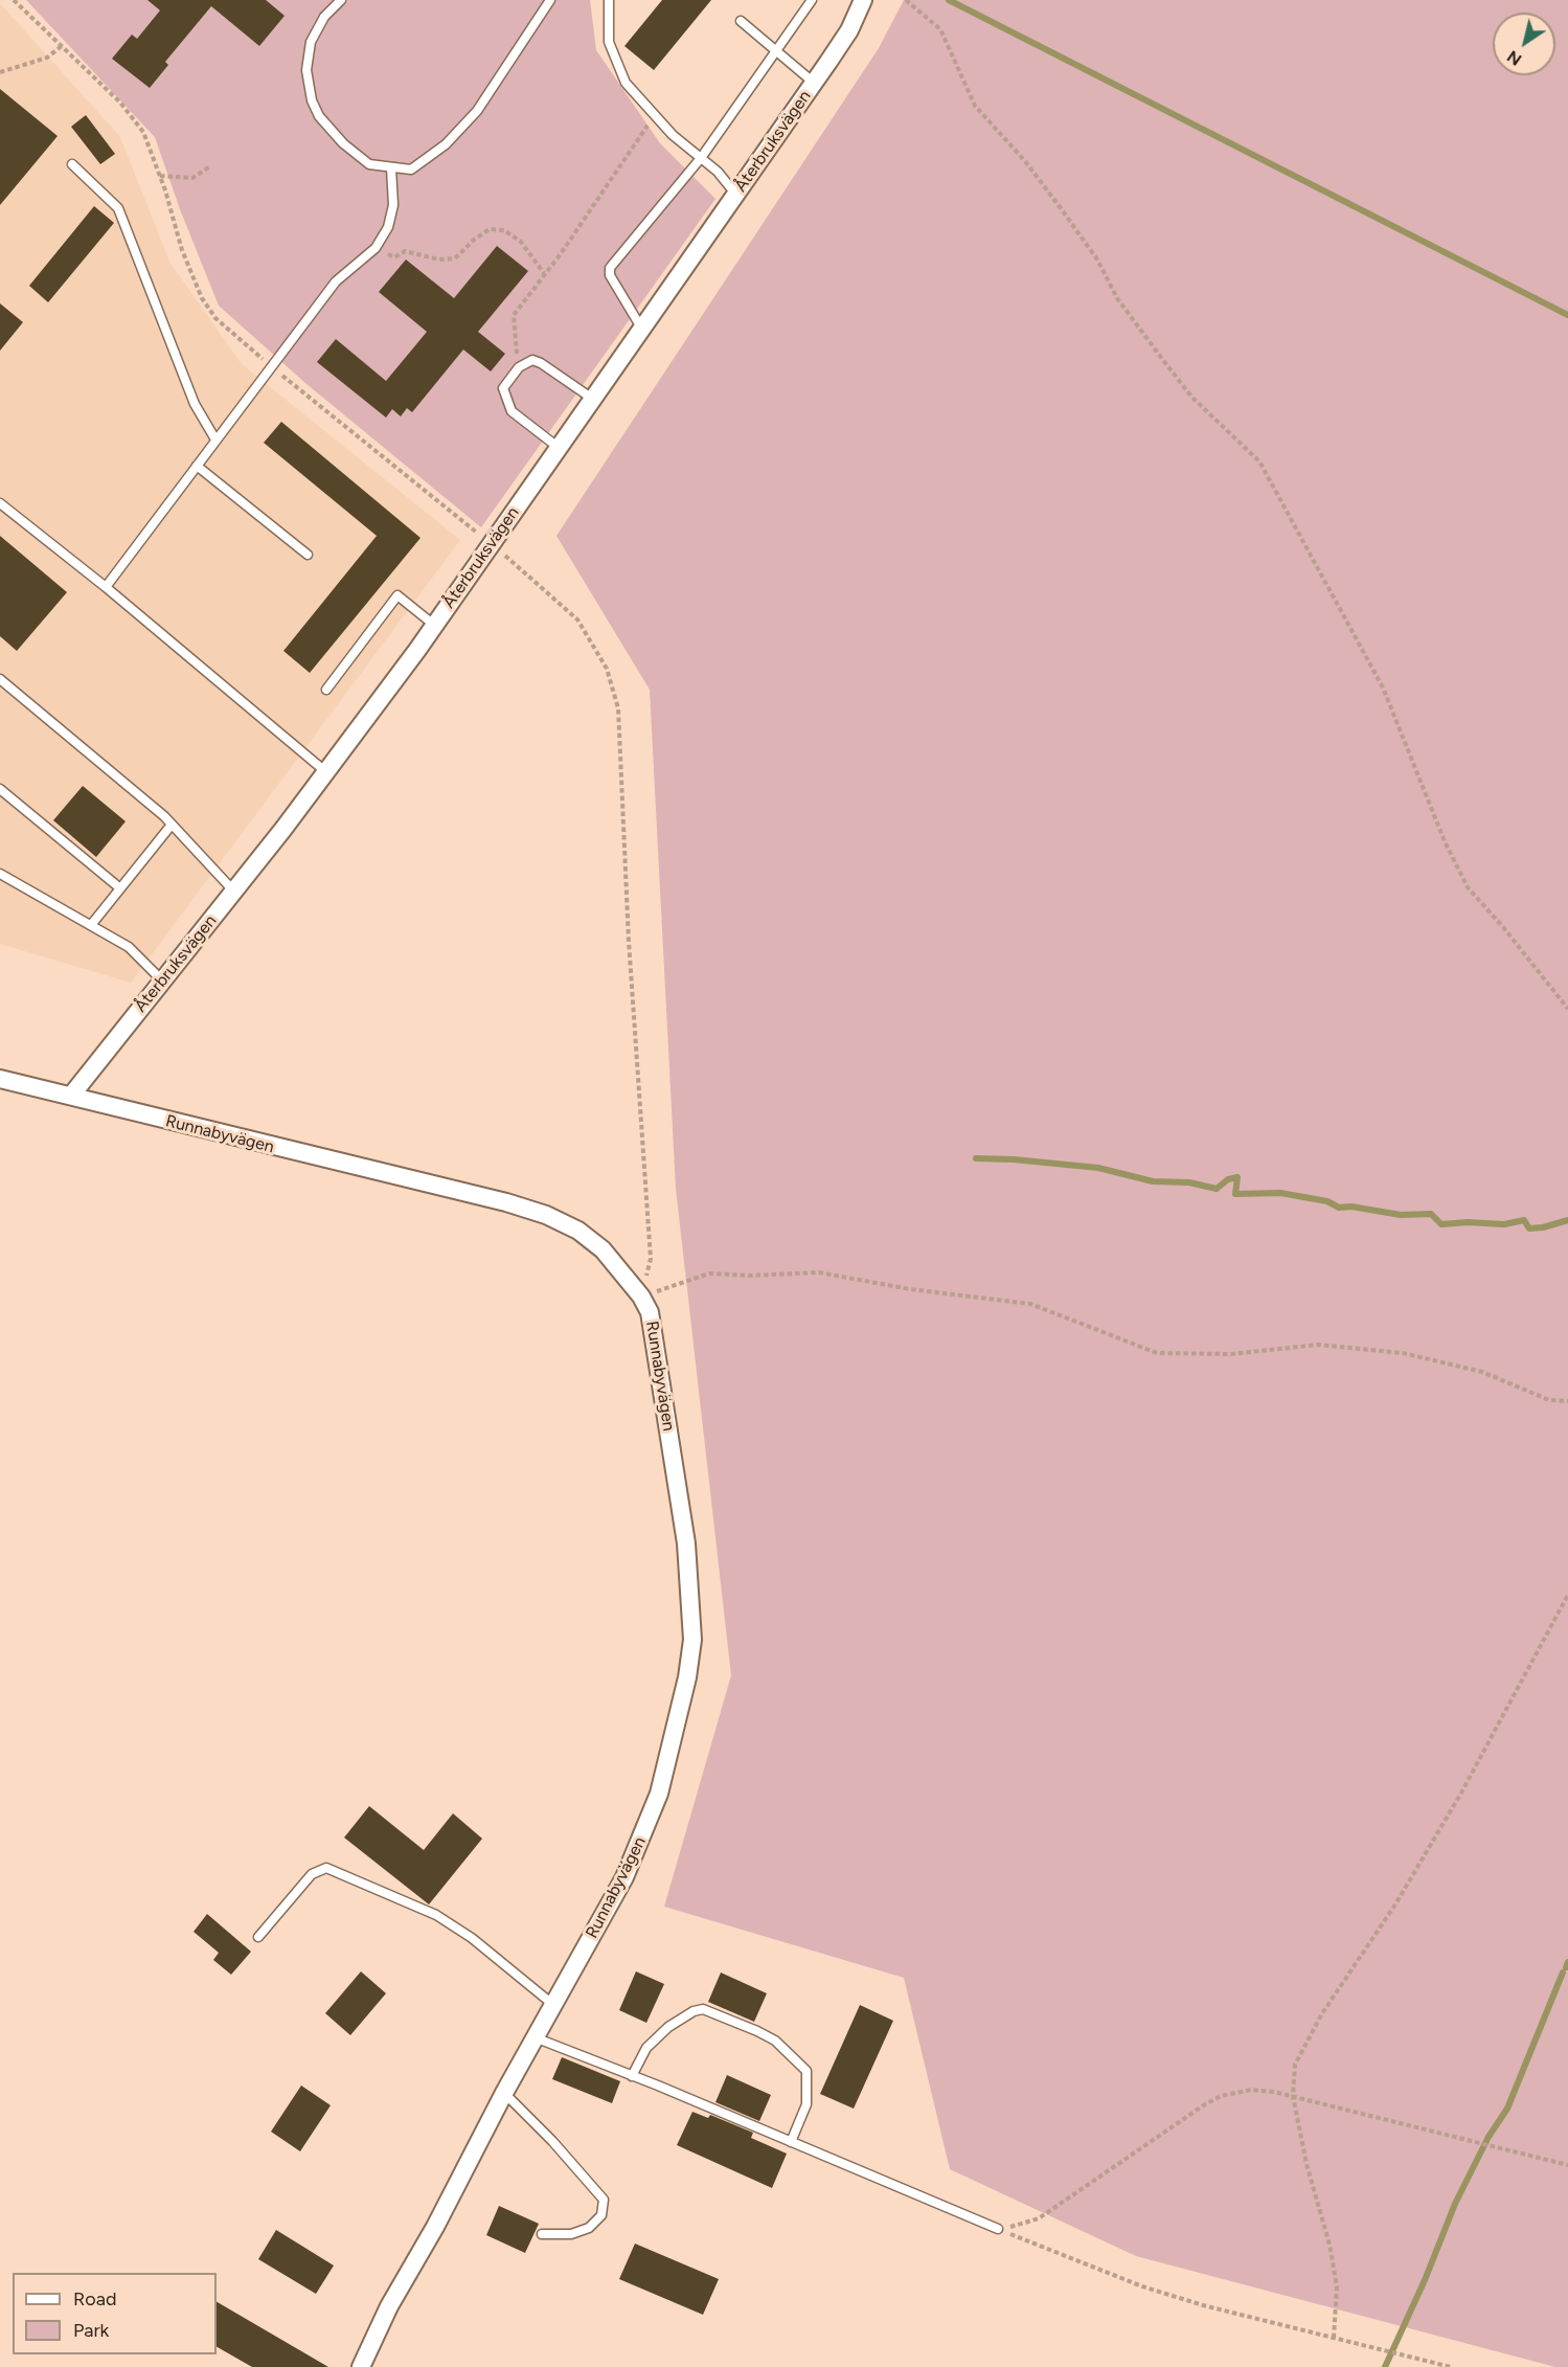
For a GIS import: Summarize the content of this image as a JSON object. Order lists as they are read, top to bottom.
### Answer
{
  "streets": {
    "street": ["Återbruksvägen", "Runnabyvägen"]
  },
  "crossings": [
    ["Återbruksvägen", "Runnabyvägen"]
  ],
  "legend": ["Road", "Park"],
  "north": "bottom left"
}
